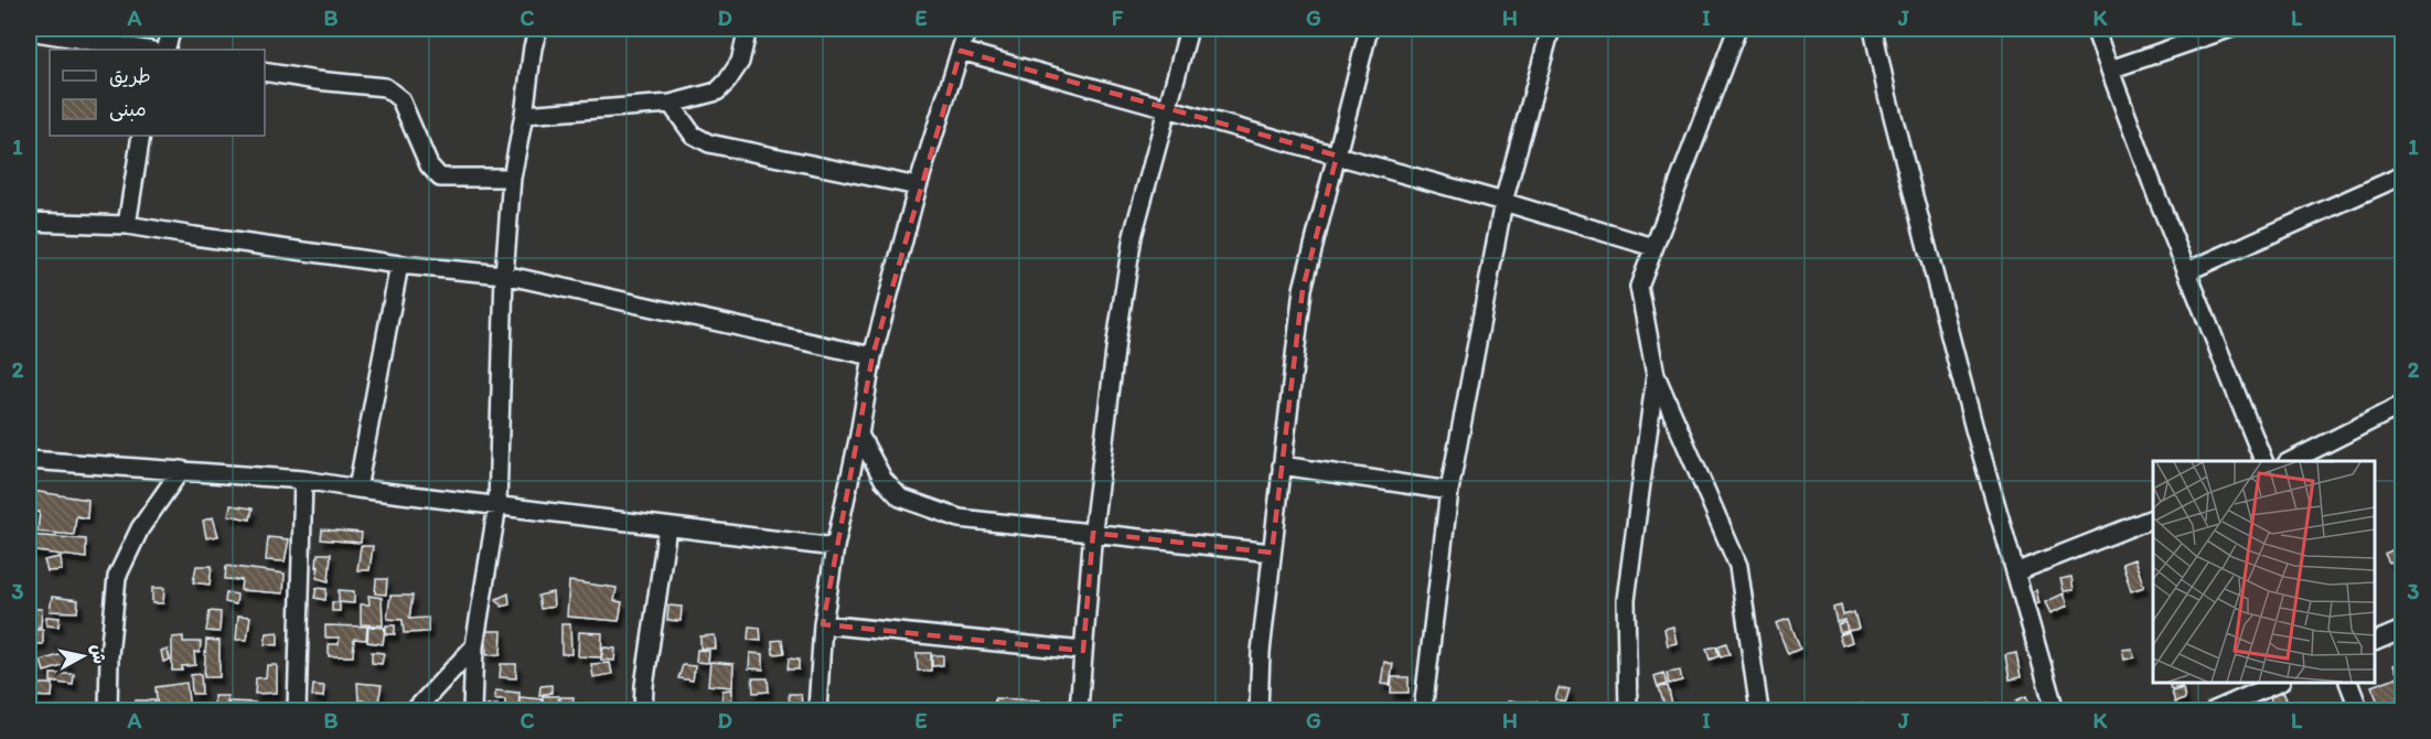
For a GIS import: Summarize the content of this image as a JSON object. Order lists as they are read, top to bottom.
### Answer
{
  "legend": ["طريق", "مبنى"],
  "north": "right",
  "grid": {
    "columns": [
      "A",
      "B",
      "C",
      "D",
      "E",
      "F",
      "G",
      "H",
      "I",
      "J",
      "K",
      "L"
    ],
    "rows": ["1", "2", "3"]
  }
}
